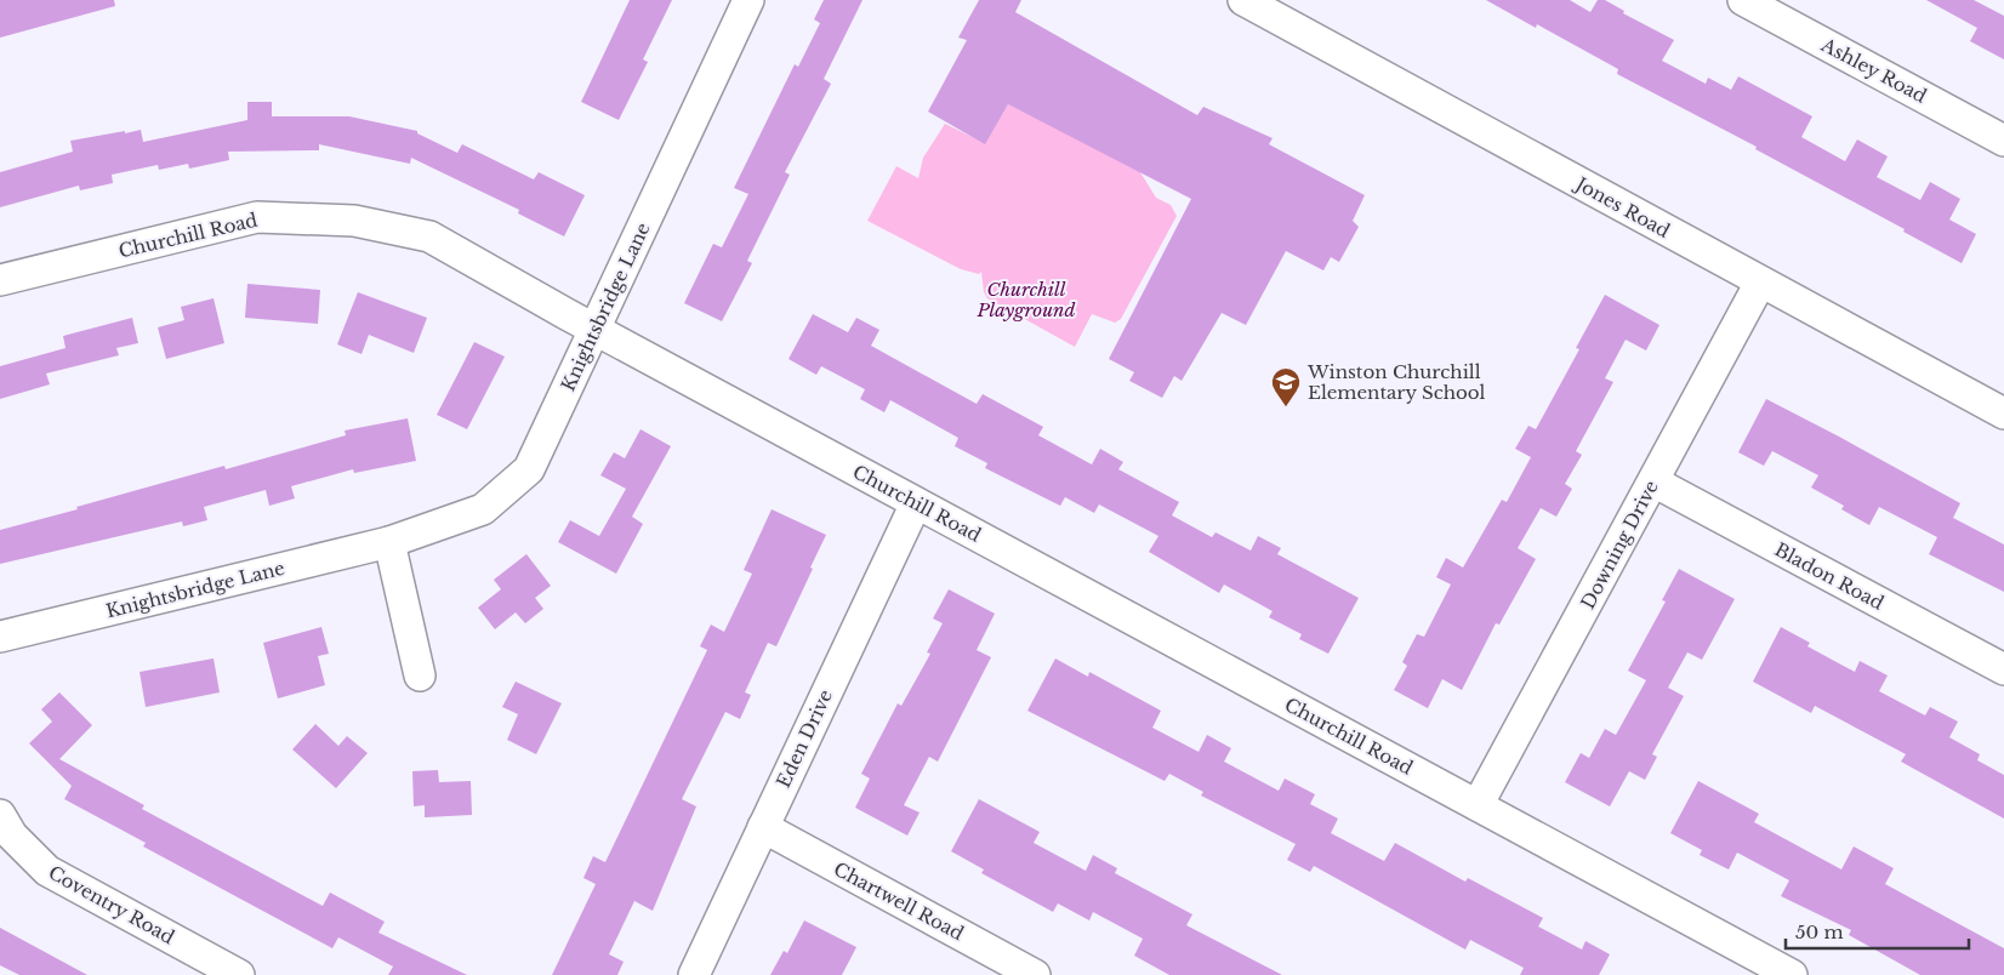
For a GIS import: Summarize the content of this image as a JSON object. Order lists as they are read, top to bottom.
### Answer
{
  "streets": {
    "street": [
      "Ashley Road",
      "Jones Road",
      "Churchill Road",
      "Knightsbridge Lane",
      "Downing Drive",
      "Bladon Road",
      "Eden Drive",
      "Chartwell Road",
      "Coventry Road"
    ]
  },
  "crossings": [
    ["Jones Road", "Downing Drive"],
    ["Churchill Road", "Knightsbridge Lane"],
    ["Churchill Road", "Downing Drive"],
    ["Churchill Road", "Eden Drive"],
    ["Downing Drive", "Bladon Road"],
    ["Eden Drive", "Chartwell Road"]
  ],
  "parks": ["Churchill Playground"],
  "places": {
    "school or university": ["Winston Churchill Elementary School"]
  },
  "scale_bar": "50 m"
}
